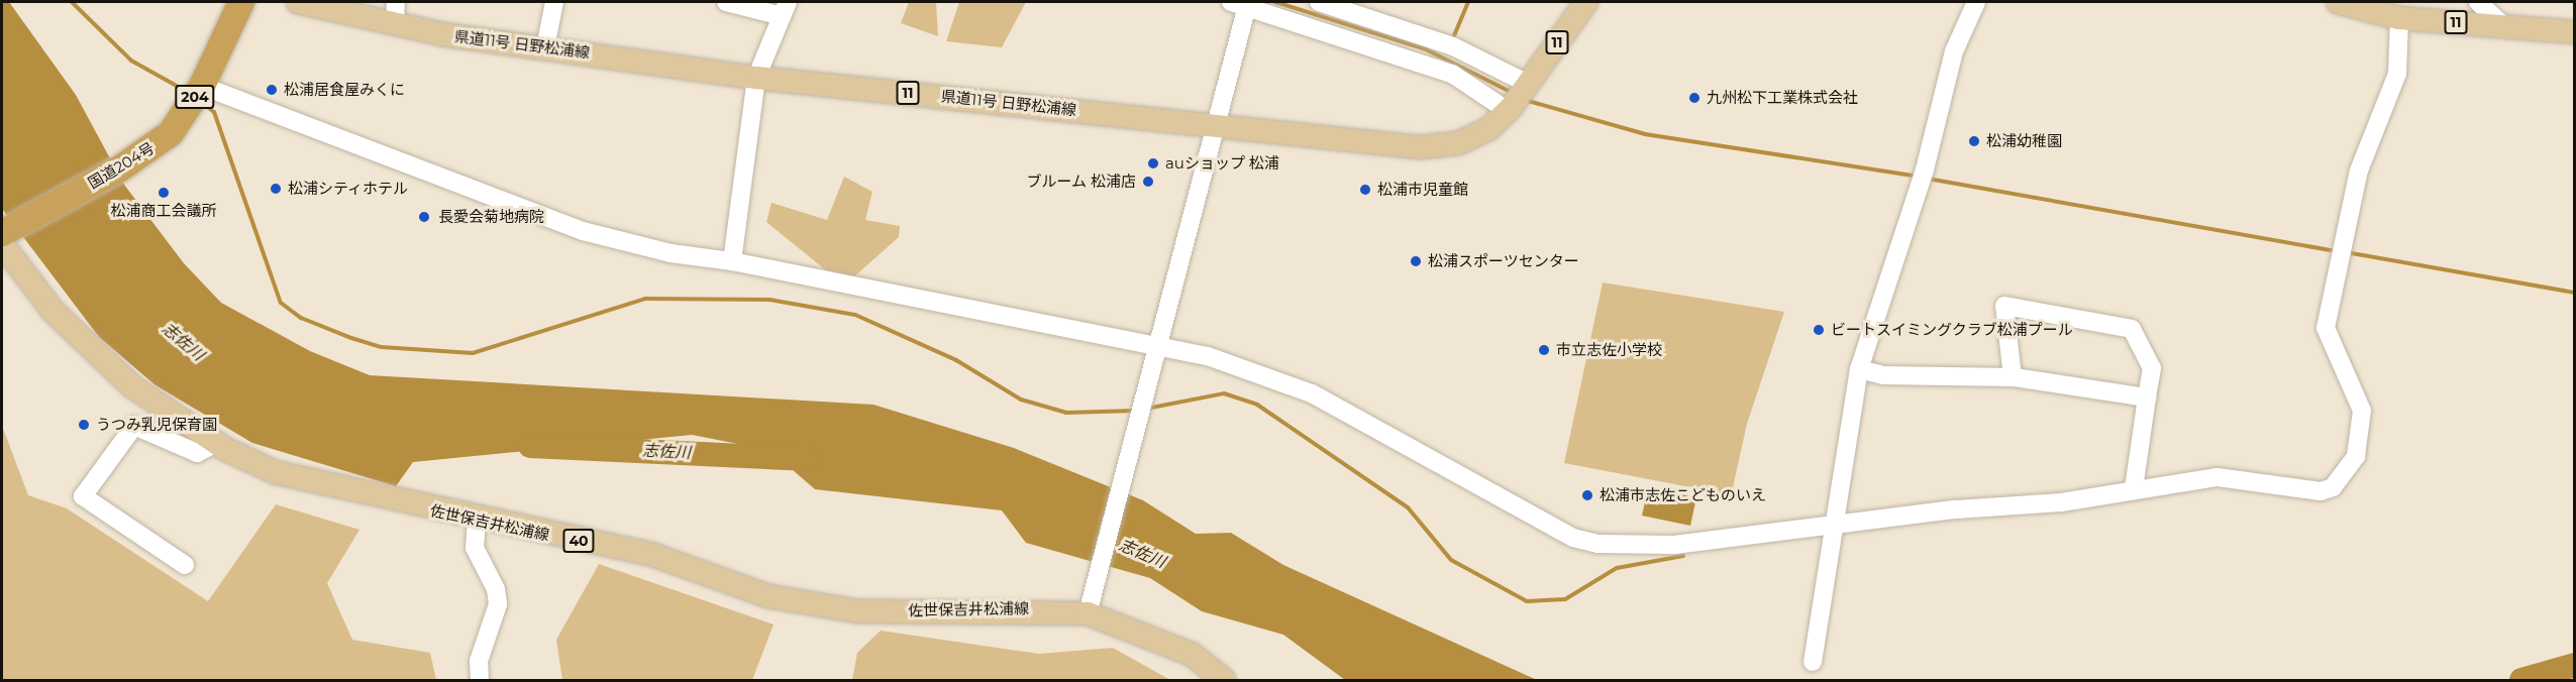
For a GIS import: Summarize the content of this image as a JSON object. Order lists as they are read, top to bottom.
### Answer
{
  "streets": {
    "highway": ["204", "国道204号"],
    "main road": [
      "11",
      "県道11号 日野松浦線",
      "佐世保吉井松浦線",
      "40"
    ]
  },
  "crossings": [
    ["国道204号", "佐世保吉井松浦線"]
  ],
  "water": ["志佐川"],
  "places": [
    "松浦居食屋みくに",
    "九州松下工業株式会社",
    "松浦幼稚園",
    "auショップ 松浦",
    "ブルーム 松浦店",
    "松浦シティホテル",
    "松浦市児童館",
    "松浦商工会議所",
    "長愛会菊地病院",
    "松浦スポーツセンター",
    "ビートスイミングクラブ松浦プール",
    "市立志佐小学校",
    "うつみ乳児保育園",
    "松浦市志佐こどものいえ"
  ]
}
